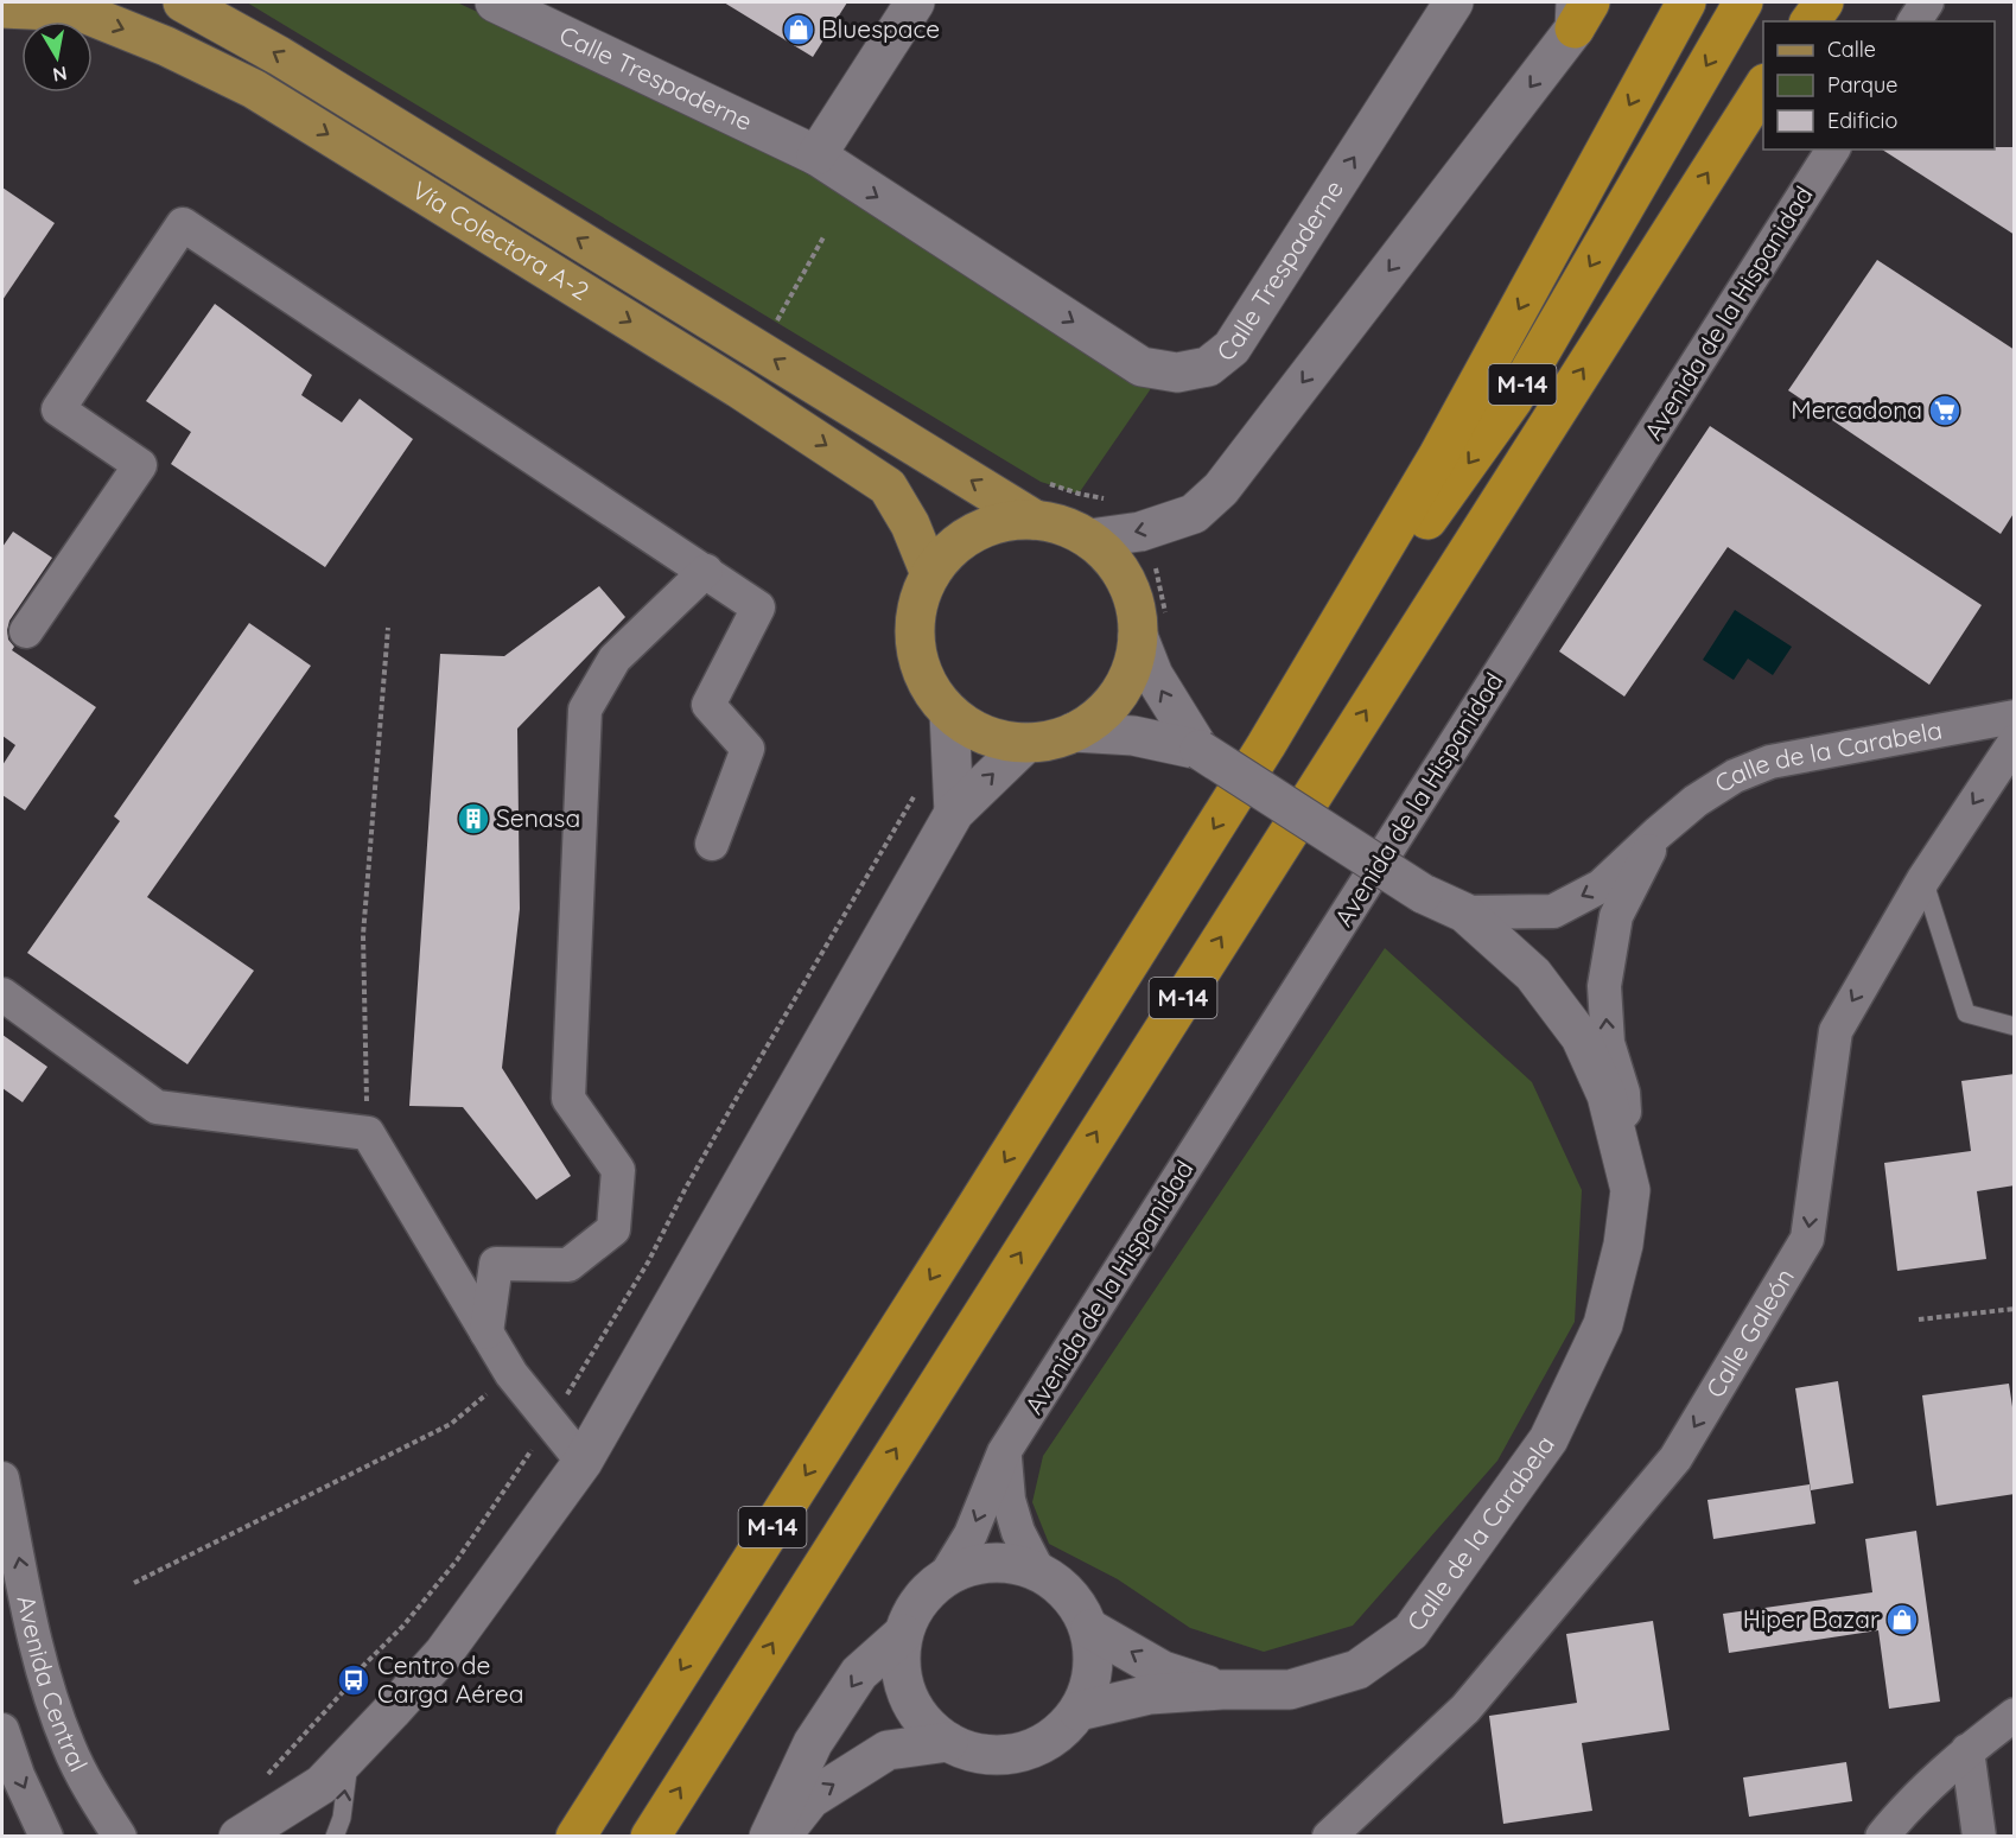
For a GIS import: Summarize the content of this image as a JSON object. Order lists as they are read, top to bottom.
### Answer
{
  "streets": {
    "highway": ["M-14"],
    "main road": ["Vía Colectora A-2"],
    "street": [
      "Calle Trespaderne",
      "Avenida de la Hispanidad",
      "Calle de la Carabela",
      "Calle Galeón",
      "Avenida Central"
    ]
  },
  "one_way": ["Calle Galeón"],
  "places": {
    "shop": ["Bluespace", "Hiper Bazar"],
    "supermarket": ["Mercadona"],
    "building": ["Senasa"],
    "bus stop": ["Centro de Carga Aérea"]
  },
  "legend": ["Calle", "Parque", "Edificio"],
  "north": "bottom"
}
